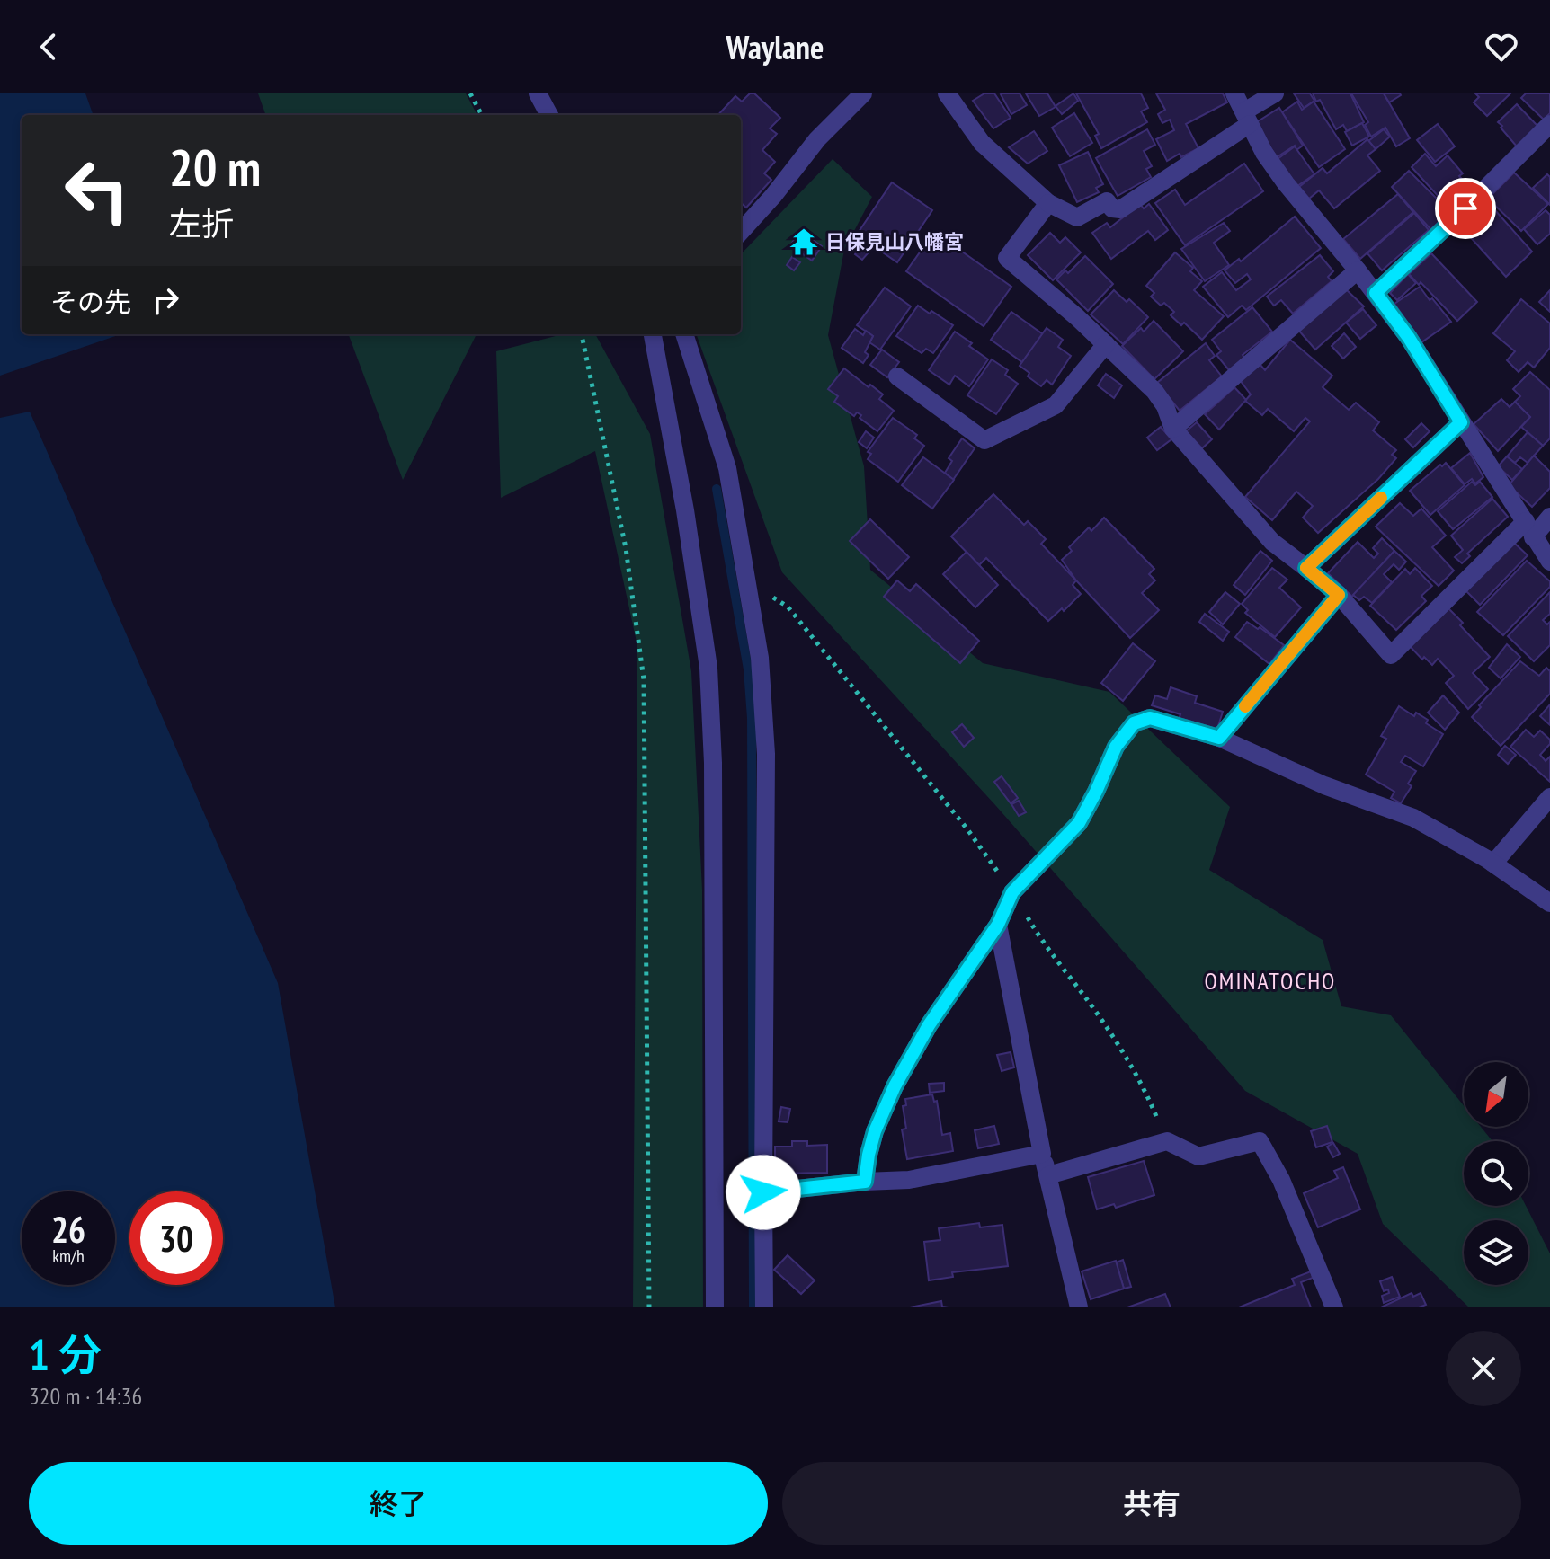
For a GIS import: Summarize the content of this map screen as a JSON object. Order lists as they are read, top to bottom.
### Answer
{
  "districts": ["OMINATOCHO"],
  "places": {
    "temple": ["日保見山八幡宮"]
  },
  "north": "bottom left",
  "page": {
    "header": "Waylane",
    "turn": ["20 m", "左折"],
    "then": "その先",
    "speed": "26 km/h",
    "limit": "30",
    "heading": ["1 分", "320 m · 14:36"],
    "buttons": ["終了", "共有"]
  }
}
